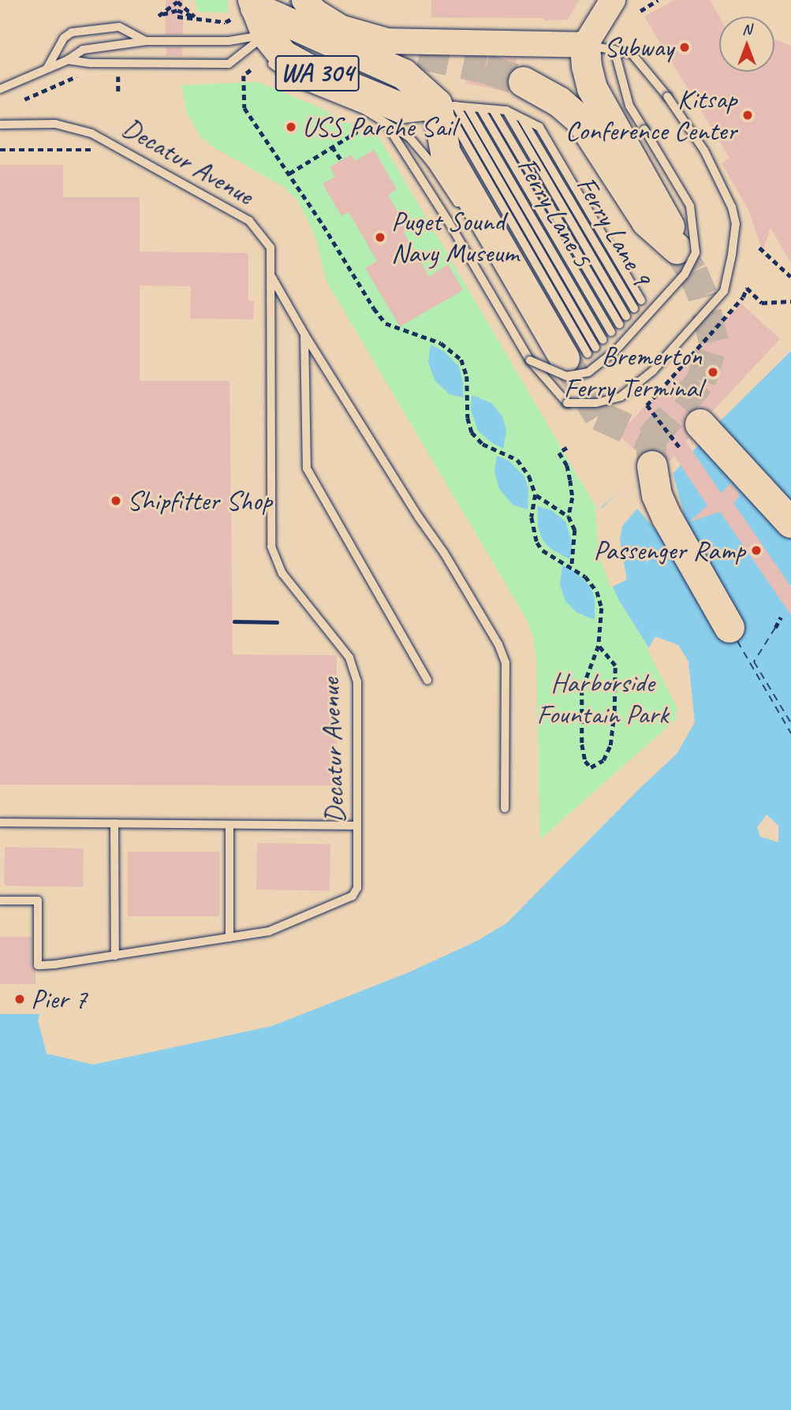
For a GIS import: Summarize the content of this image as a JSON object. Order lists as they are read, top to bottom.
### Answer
{
  "streets": {
    "highway": ["WA 304"],
    "lane": ["Decatur Avenue", "Ferry Lane 5", "Ferry Lane 9"]
  },
  "crossings": [
    ["WA 304", "Ferry Lane 5"],
    ["WA 304", "Ferry Lane 9"]
  ],
  "parks": ["Harborside Fountain Park"],
  "places": [
    "Subway",
    "Kitsap Conference Center",
    "USS Parche Sail",
    "Puget Sound Navy Museum",
    "Bremerton Ferry Terminal",
    "Shipfitter Shop",
    "Passenger Ramp",
    "Pier 7"
  ],
  "north": "top"
}
